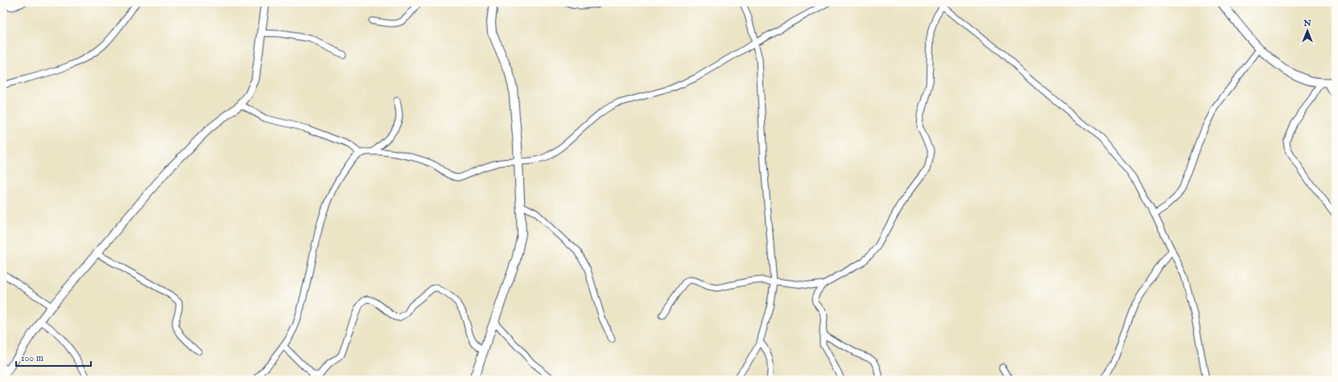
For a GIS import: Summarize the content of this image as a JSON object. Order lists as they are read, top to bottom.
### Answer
{
  "scale_bar": "100 m",
  "north": "top"
}
